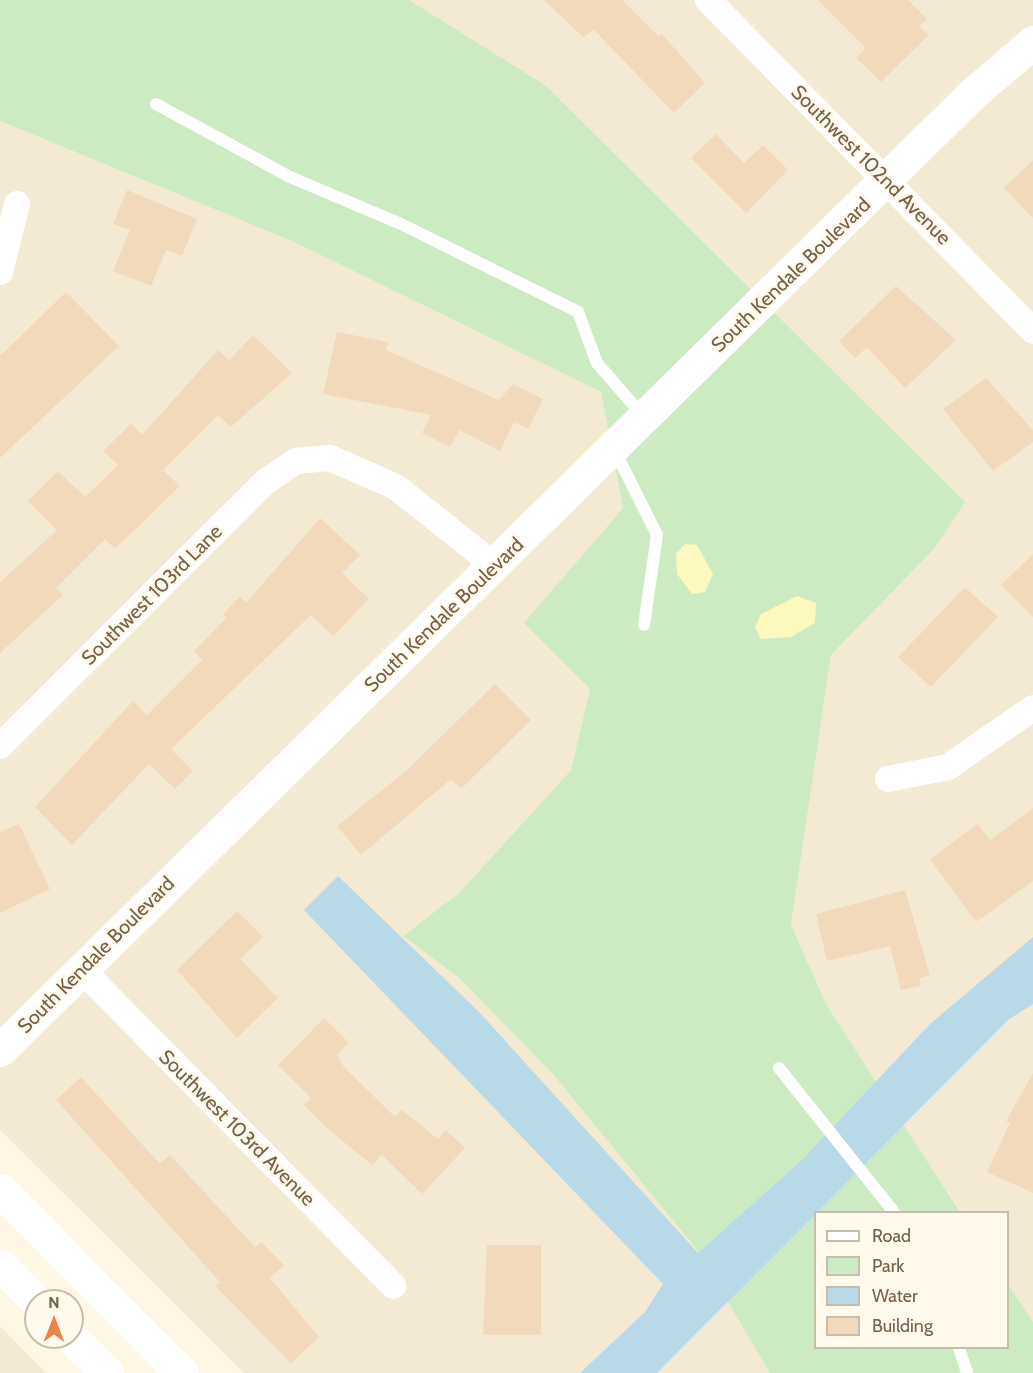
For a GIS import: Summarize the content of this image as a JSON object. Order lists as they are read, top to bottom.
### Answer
{
  "streets": {
    "street": [
      "Southwest 102nd Avenue",
      "South Kendale Boulevard",
      "Southwest 103rd Lane",
      "Southwest 103rd Avenue"
    ]
  },
  "crossings": [
    ["Southwest 102nd Avenue", "South Kendale Boulevard"],
    ["South Kendale Boulevard", "Southwest 103rd Lane"],
    ["South Kendale Boulevard", "Southwest 103rd Avenue"]
  ],
  "legend": [
    "Road",
    "Park",
    "Water",
    "Building"
  ],
  "north": "top"
}
